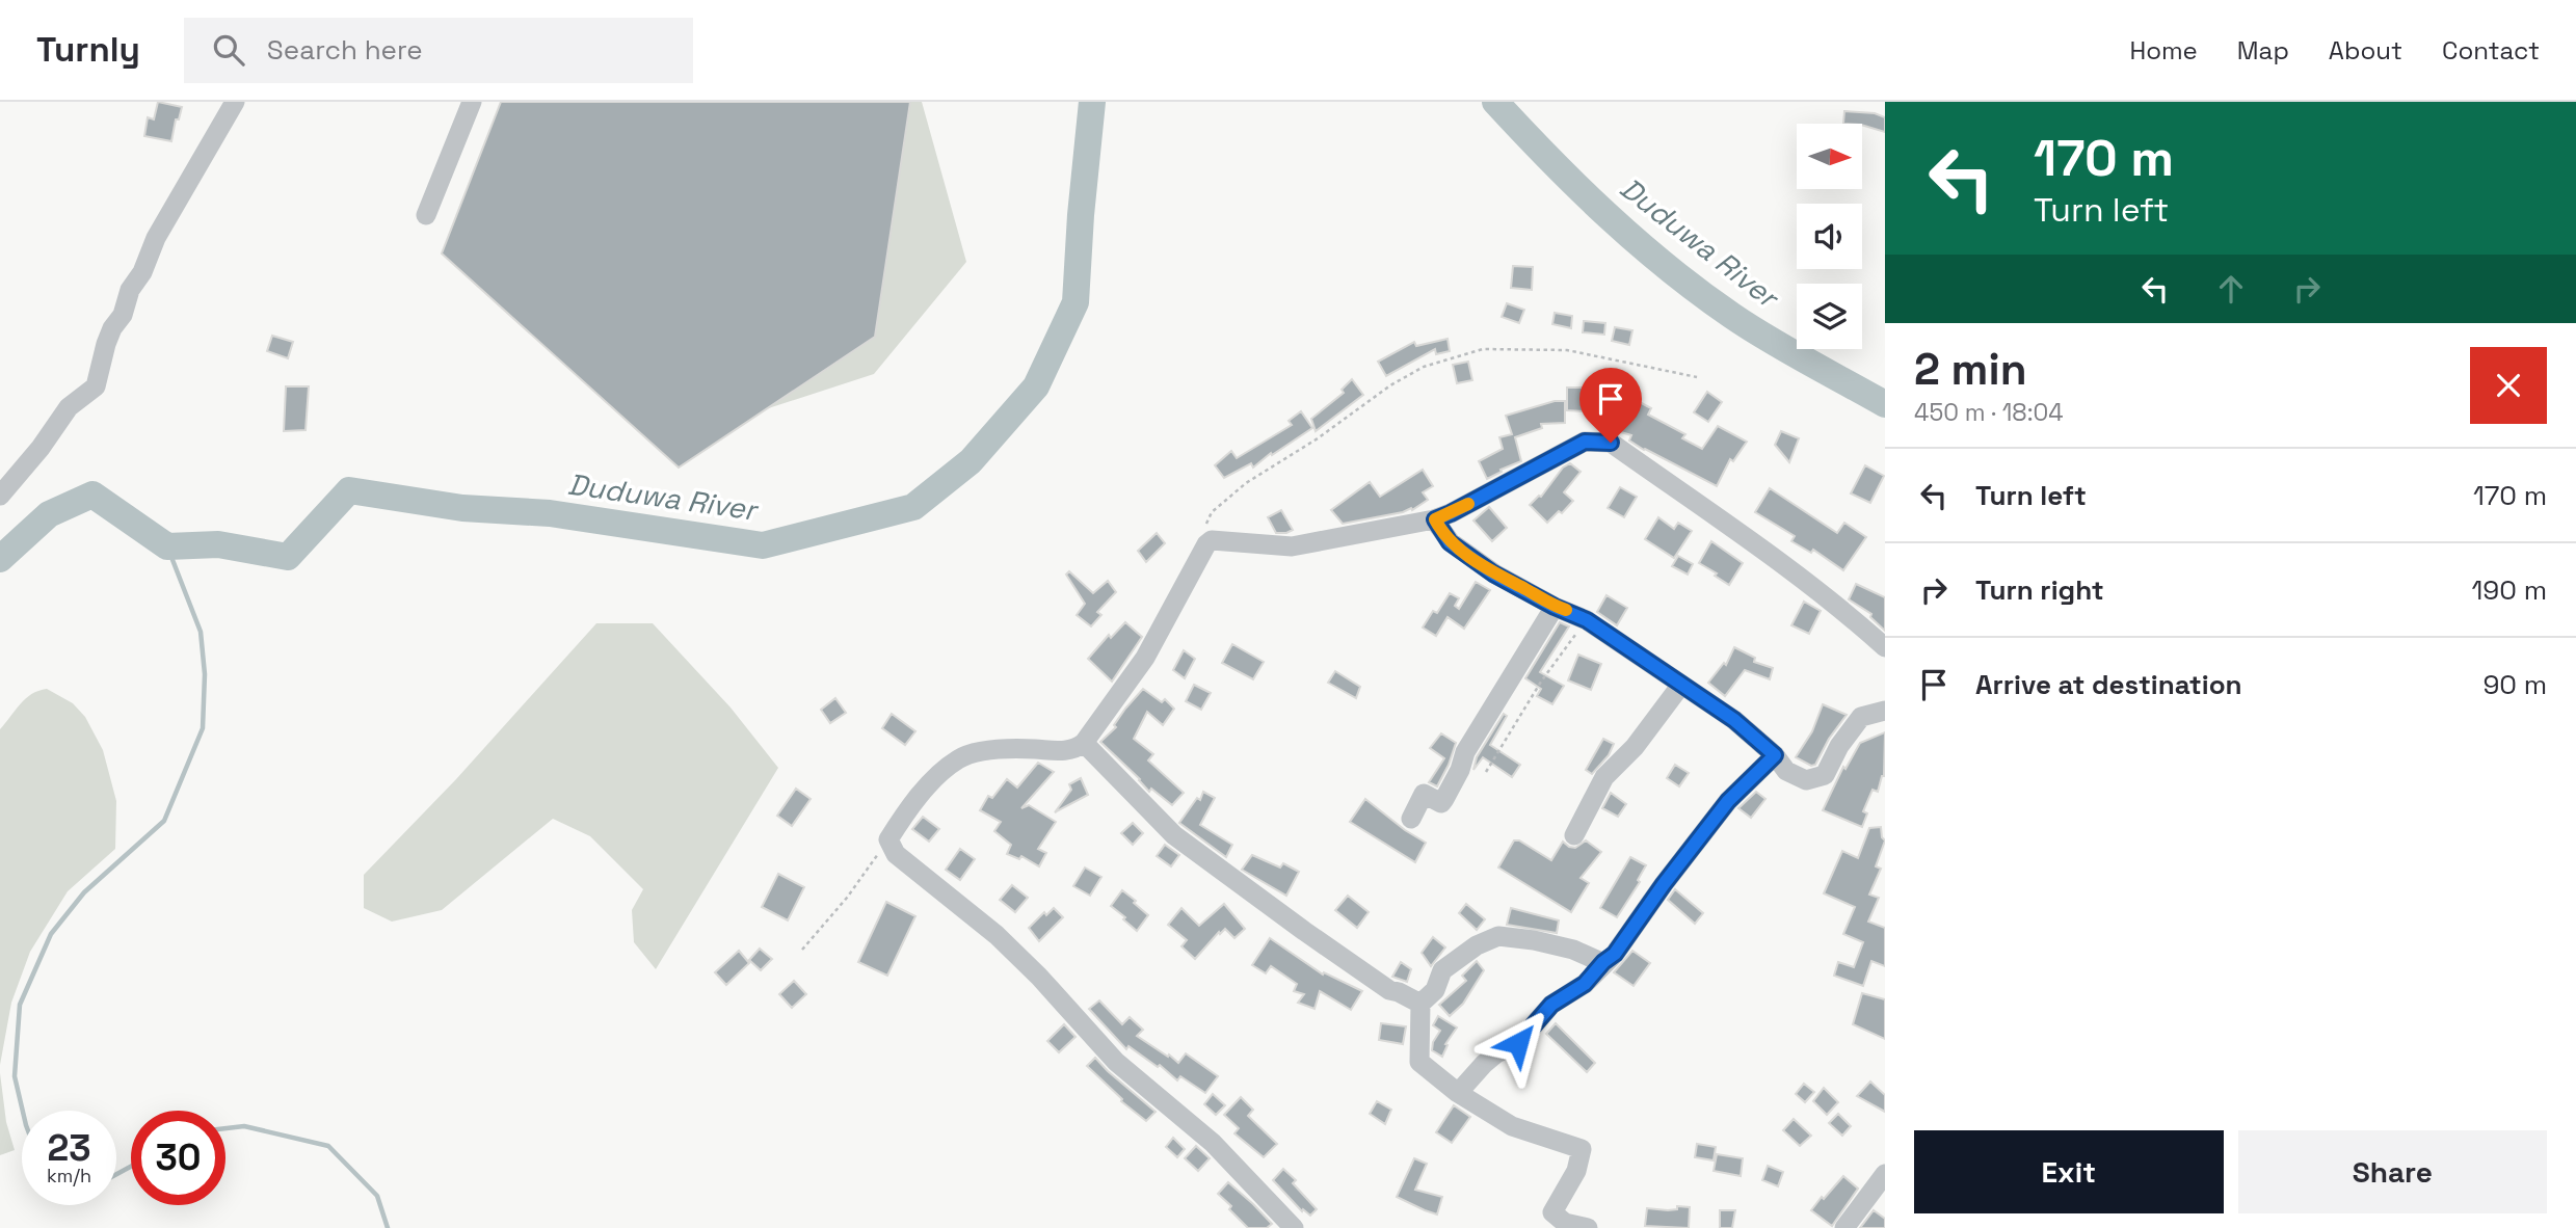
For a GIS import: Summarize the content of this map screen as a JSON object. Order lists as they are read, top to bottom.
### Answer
{
  "water": ["Duduwa River"],
  "north": "right",
  "page": {
    "header": "Turnly",
    "search": "Search here",
    "nav": [
      "Home",
      "Map",
      "About",
      "Contact"
    ],
    "turn": ["170 m", "Turn left"],
    "heading": ["2 min", "450 m · 18:04"],
    "list": [
      {
        "name": "Turn left",
        "value": "170 m"
      },
      {
        "name": "Turn right",
        "value": "190 m"
      },
      {
        "name": "Arrive at destination",
        "value": "90 m"
      }
    ],
    "speed": "23 km/h",
    "limit": "30",
    "buttons": ["Exit", "Share"]
  }
}
